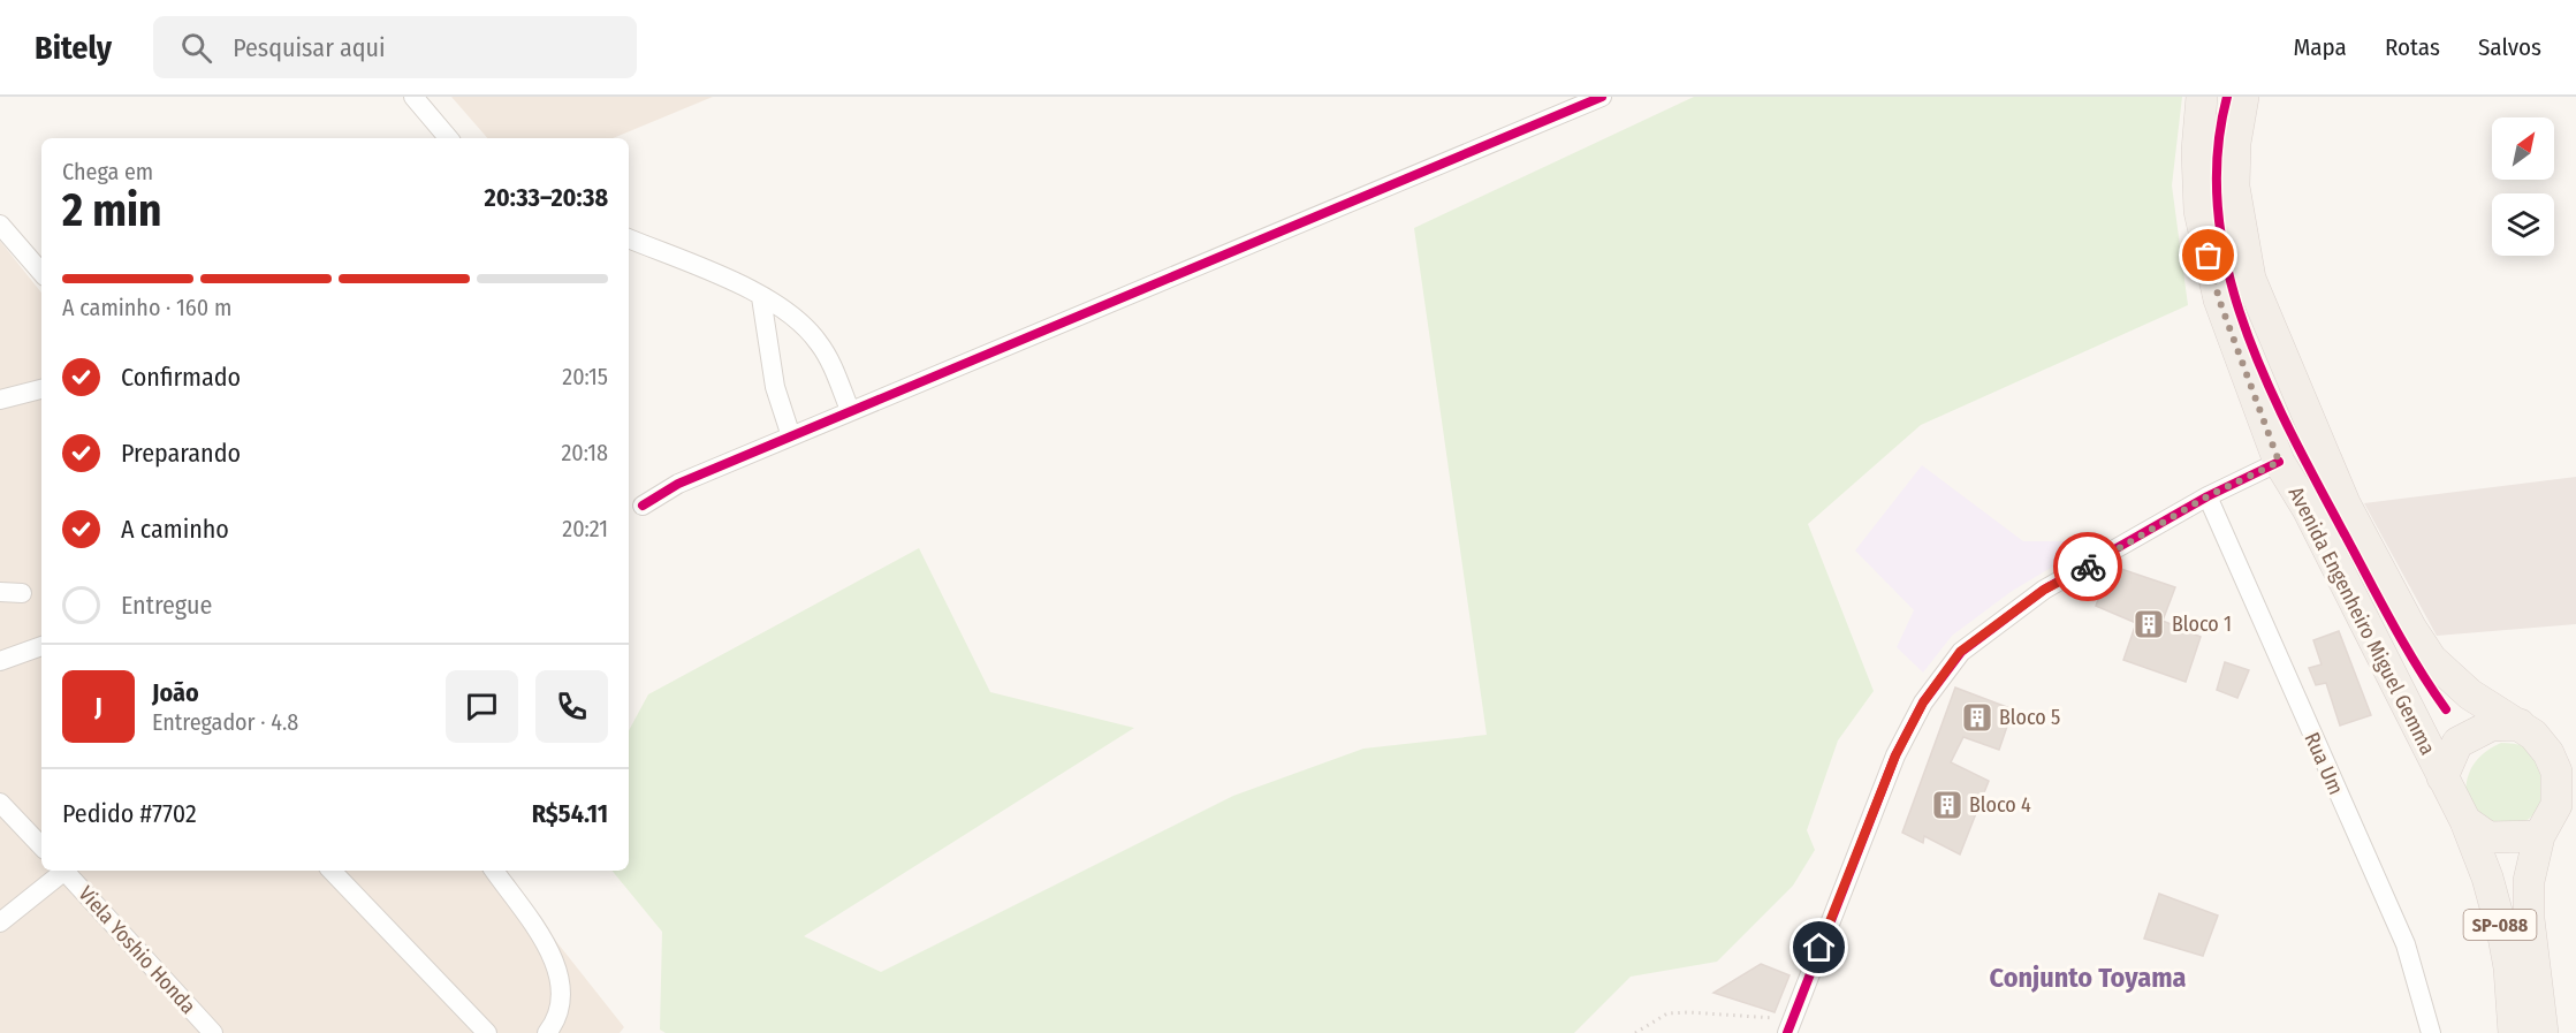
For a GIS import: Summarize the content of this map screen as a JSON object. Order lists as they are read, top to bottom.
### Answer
{
  "streets": {
    "main road": ["Avenida Engenheiro Miguel Gemma", "SP-088"],
    "street": ["Rua Um", "Viela Yoshio Honda"]
  },
  "crossings": [
    ["Avenida Engenheiro Miguel Gemma", "SP-088"]
  ],
  "districts": ["Conjunto Toyama"],
  "places": {
    "building": ["Bloco 1", "Bloco 5", "Bloco 4"]
  },
  "north": "top right",
  "page": {
    "header": "Bitely",
    "search": "Pesquisar aqui",
    "nav": ["Mapa", "Rotas", "Salvos"],
    "heading": ["2 min", "Chega em", "20:33–20:38"],
    "panel": [
      "João",
      "Entregador · 4.8",
      "Pedido #7702",
      "R$54.11"
    ],
    "bar": "A caminho · 160 m",
    "list": [
      ["Confirmado", "20:15"],
      ["Preparando", "20:18"],
      ["A caminho", "20:21"],
      "Entregue"
    ],
    "round": "J"
  }
}
